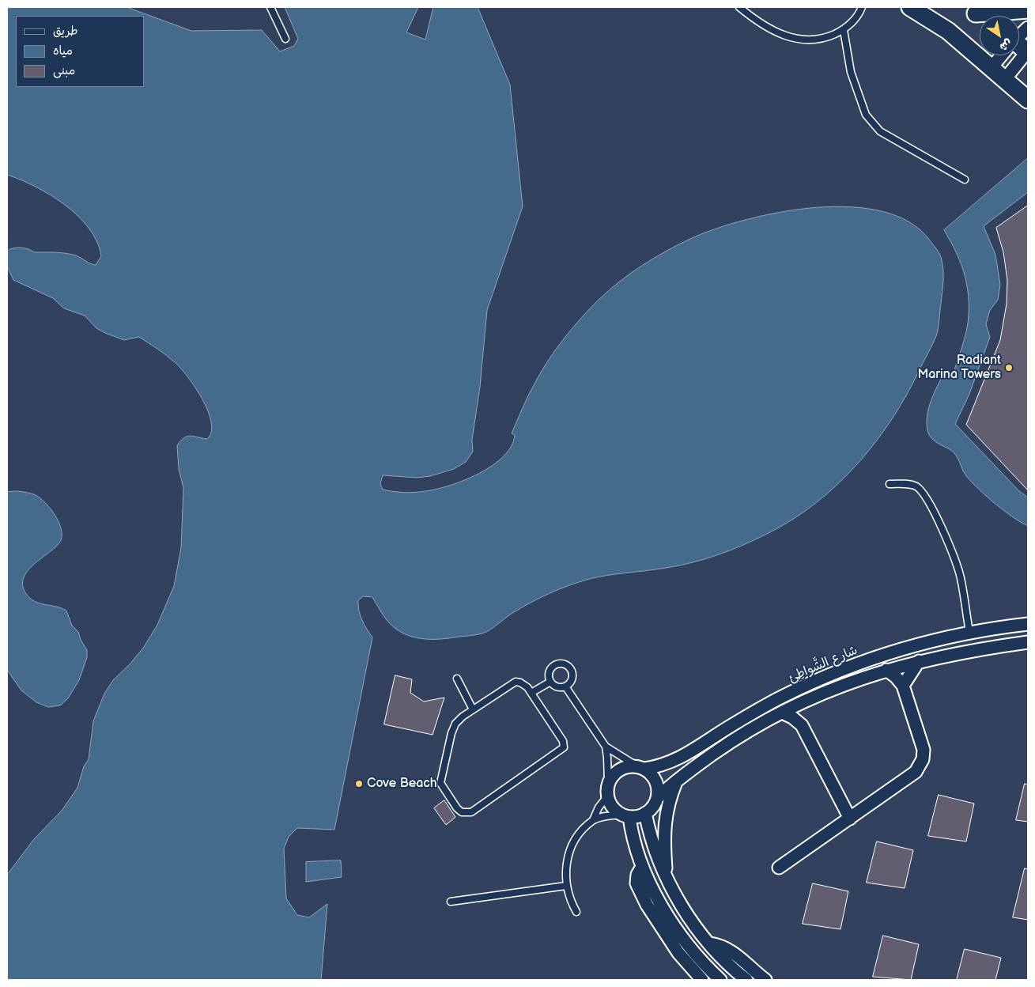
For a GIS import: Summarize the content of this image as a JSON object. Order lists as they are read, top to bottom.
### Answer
{
  "streets": {
    "street": ["شارع الشَّواطِئ"]
  },
  "places": ["Radiant Marina Towers", "Cove Beach"],
  "legend": ["طريق", "مياه", "مبنى"],
  "north": "bottom right"
}
